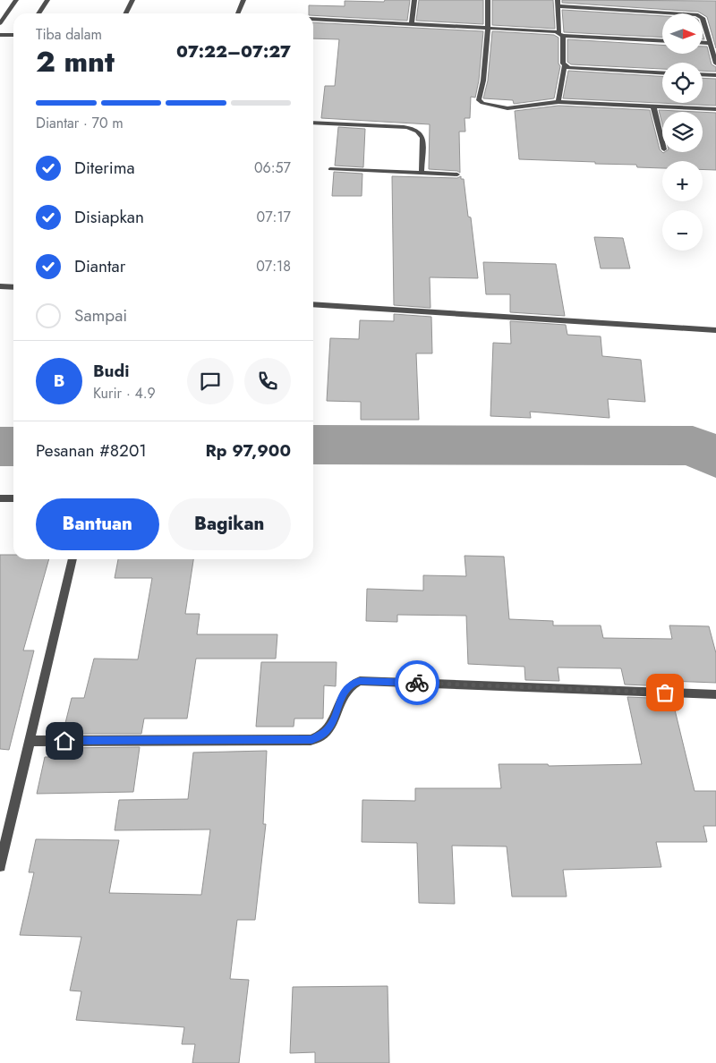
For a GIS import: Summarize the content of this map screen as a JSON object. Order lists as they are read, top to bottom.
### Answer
{
  "north": "right",
  "page": {
    "map_buttons": ["+", "−"],
    "heading": ["2 mnt", "Tiba dalam", "07:22–07:27"],
    "panel": [
      "Budi",
      "Kurir · 4.9",
      "Pesanan #8201",
      "Rp 97,900"
    ],
    "bar": "Diantar · 70 m",
    "list": [
      ["Diterima", "06:57"],
      ["Disiapkan", "07:17"],
      ["Diantar", "07:18"],
      "Sampai"
    ],
    "round": "B",
    "buttons": ["Bantuan", "Bagikan"]
  }
}
